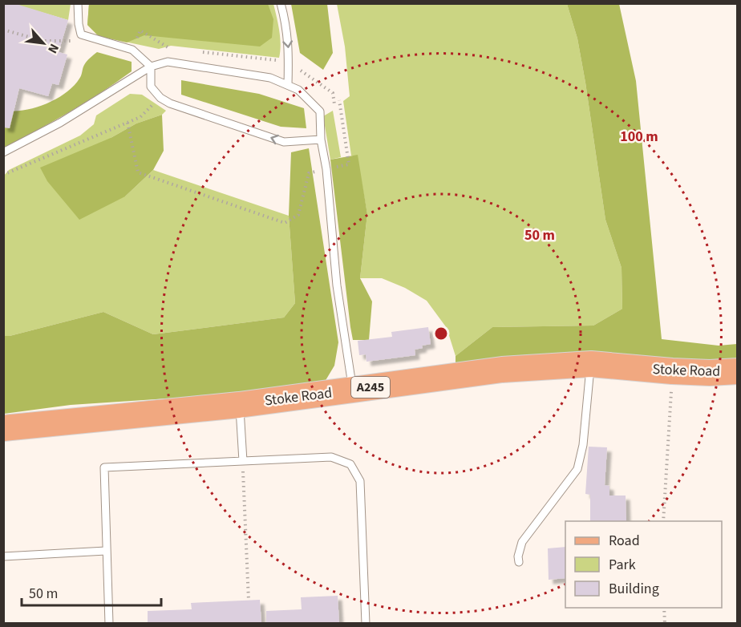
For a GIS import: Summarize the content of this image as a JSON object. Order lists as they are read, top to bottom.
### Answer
{
  "streets": {
    "main road": ["Stoke Road", "A245"]
  },
  "legend": ["Road", "Park", "Building"],
  "scale_bar": "50 m",
  "north": "bottom right",
  "rings": ["100 m", "50 m"]
}
